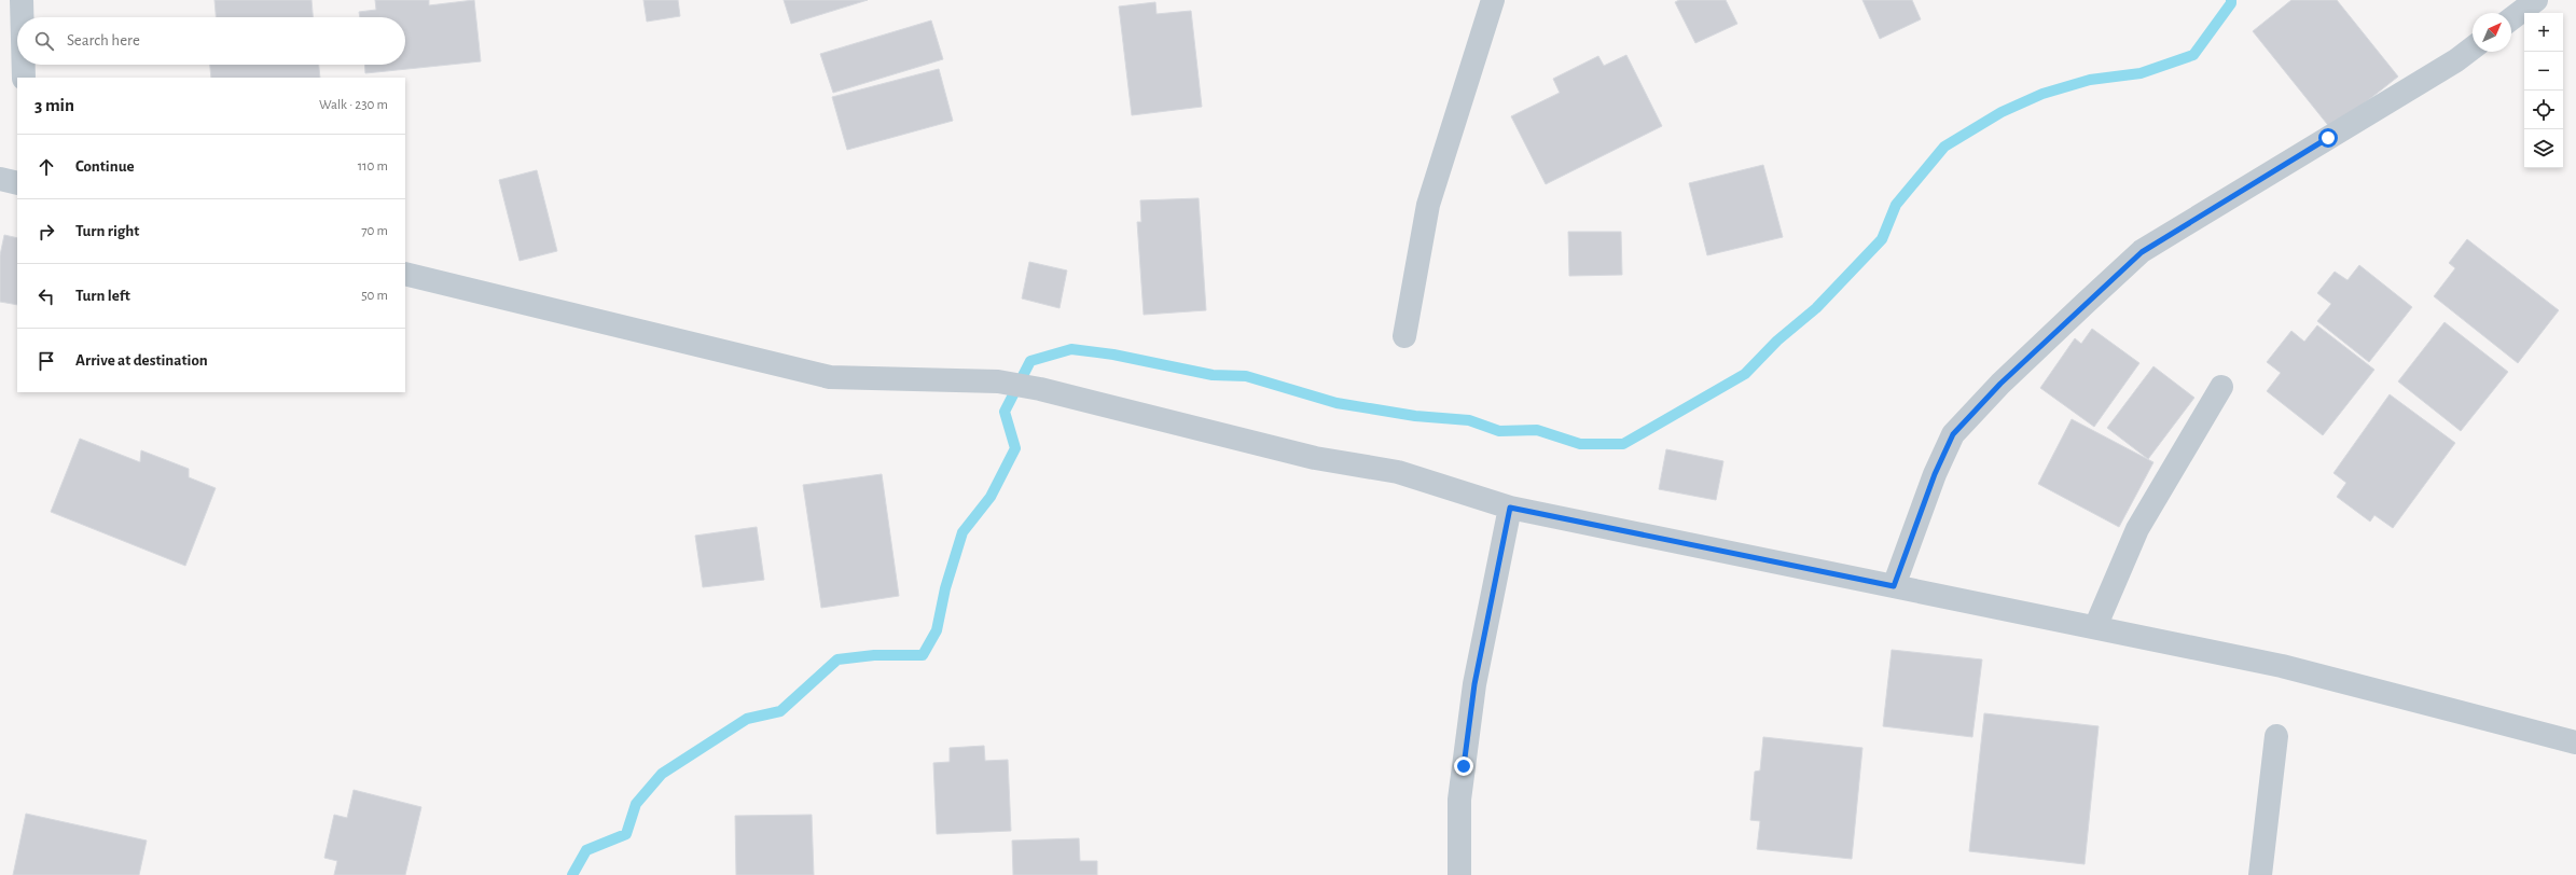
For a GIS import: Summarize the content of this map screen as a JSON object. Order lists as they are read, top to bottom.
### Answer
{
  "north": "top right",
  "page": {
    "map_buttons": ["+", "−"],
    "search": "Search here",
    "heading": ["3 min", "Walk · 230 m"],
    "list": [
      ["Continue", "110 m"],
      ["Turn right", "70 m"],
      ["Turn left", "50 m"],
      "Arrive at destination"
    ]
  }
}
